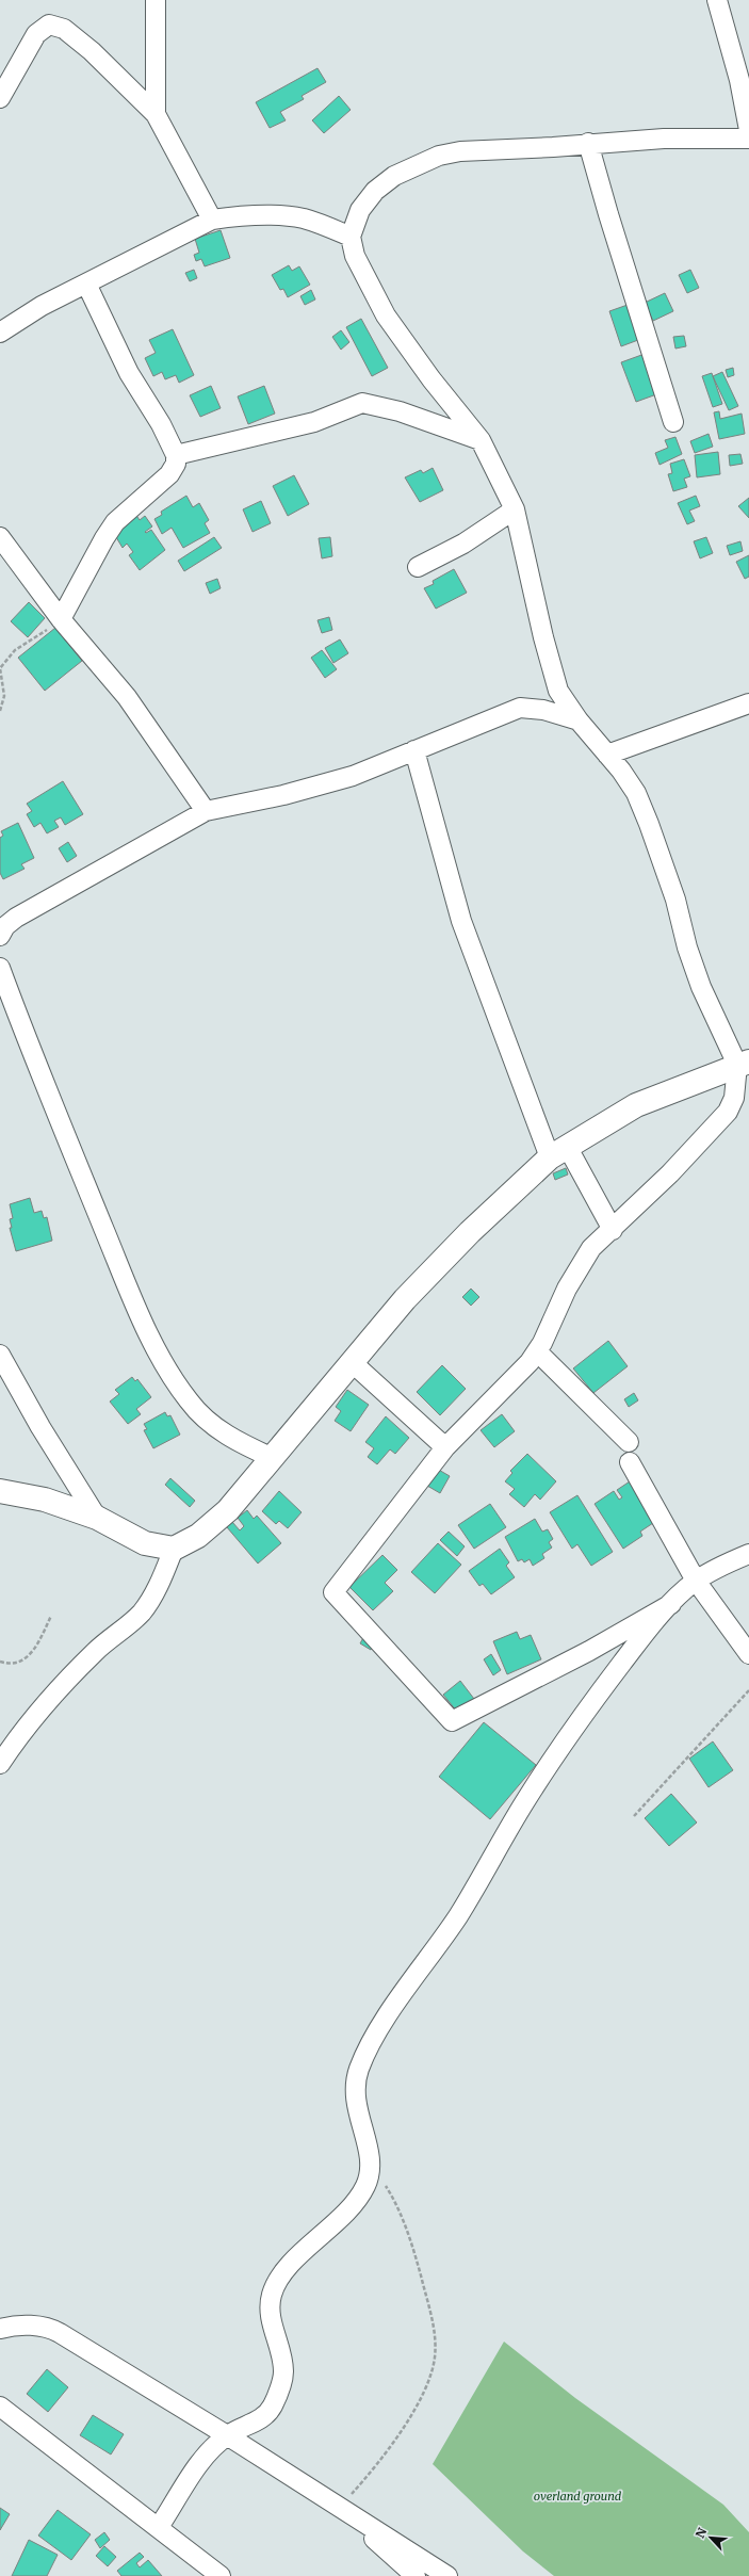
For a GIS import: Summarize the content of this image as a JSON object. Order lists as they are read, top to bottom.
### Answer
{
  "parks": ["overland ground"],
  "north": "top left"
}
